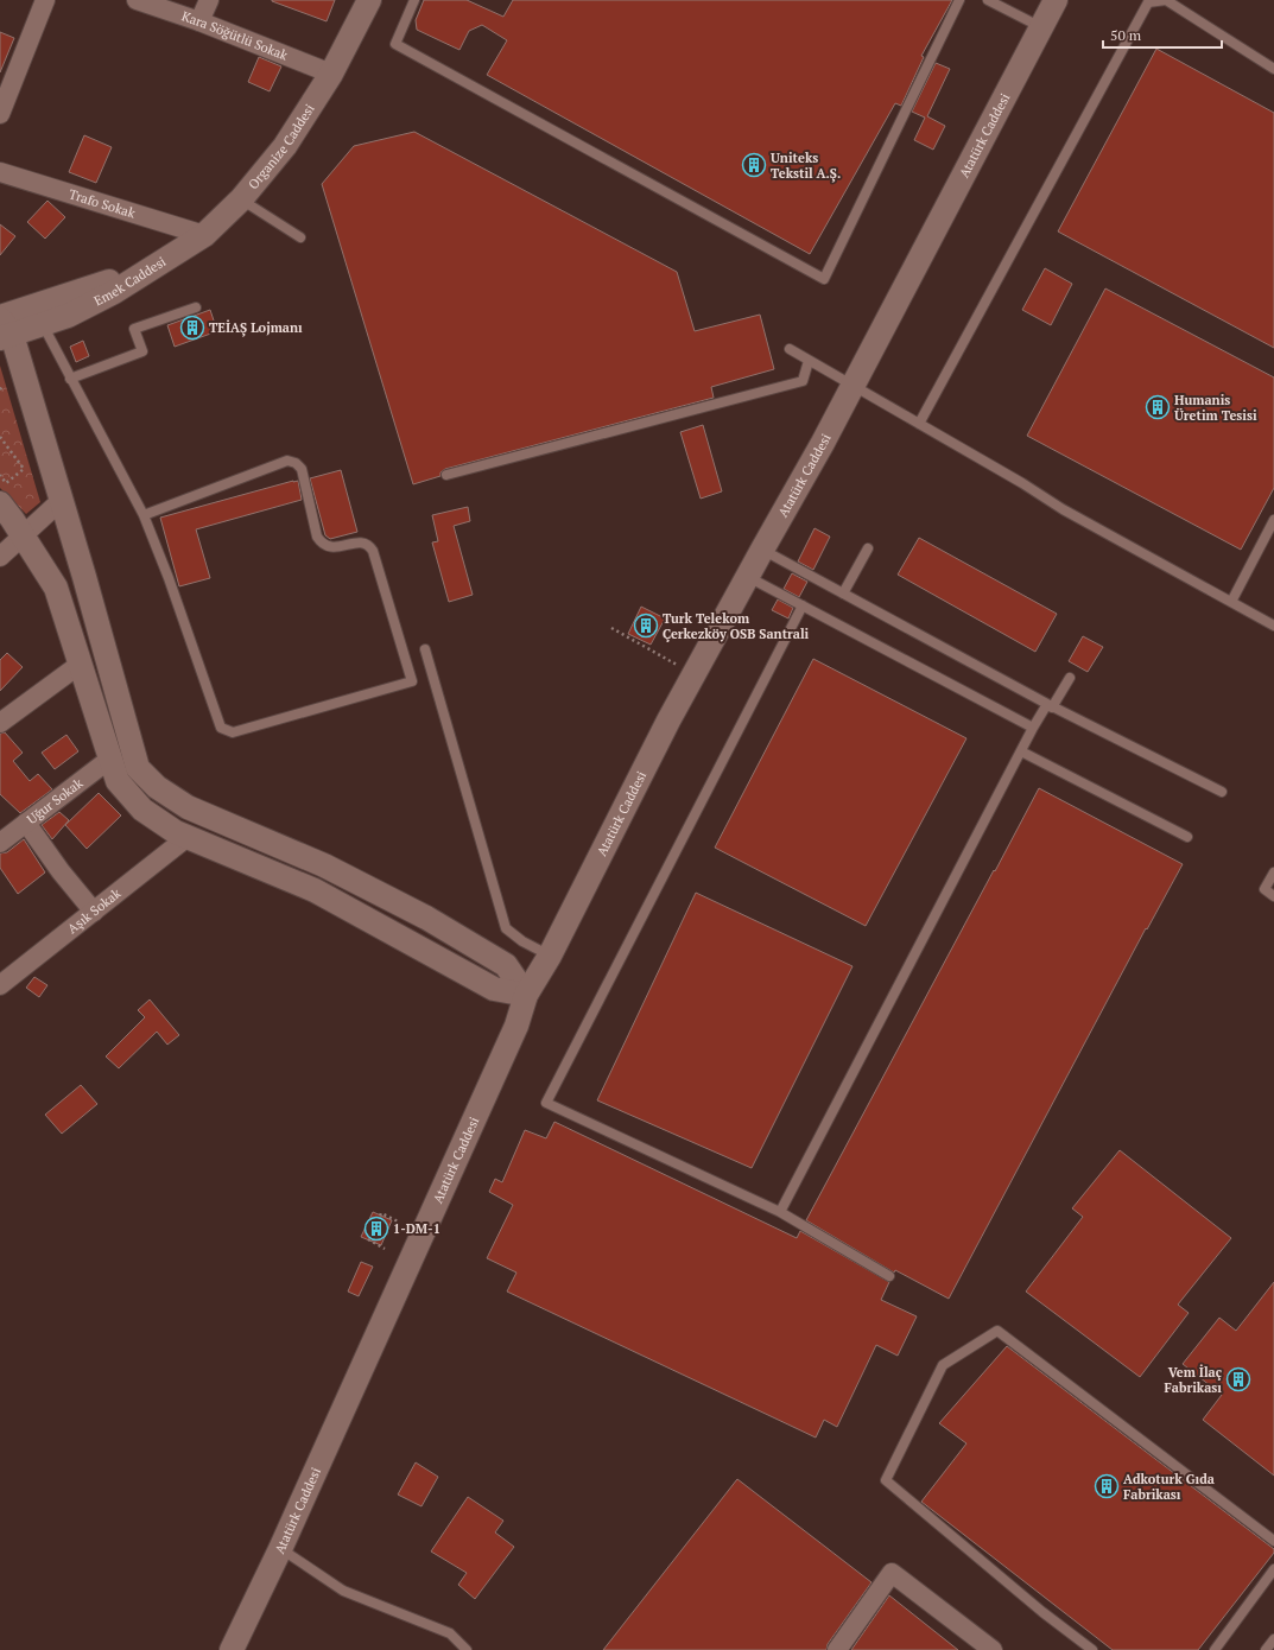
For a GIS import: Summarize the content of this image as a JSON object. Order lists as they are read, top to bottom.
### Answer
{
  "streets": {
    "street": [
      "Kara Söğütlü Sokak",
      "Atatürk Caddesi",
      "Organize Caddesi",
      "Trafo Sokak",
      "Emek Caddesi",
      "Uğur Sokak",
      "Aşık Sokak"
    ]
  },
  "crossings": [
    ["Kara Söğütlü Sokak", "Organize Caddesi"],
    ["Organize Caddesi", "Trafo Sokak"],
    ["Organize Caddesi", "Emek Caddesi"]
  ],
  "places": {
    "building": [
      "Uniteks Tekstil A.Ş.",
      "TEİAŞ Lojmanı",
      "Humanis Üretim Tesisi",
      "Turk Telekom Çerkezköy OSB Santrali",
      "1-DM-1",
      "Vem İlaç Fabrikası",
      "Adkoturk Gıda Fabrikası"
    ]
  },
  "scale_bar": "50 m"
}
